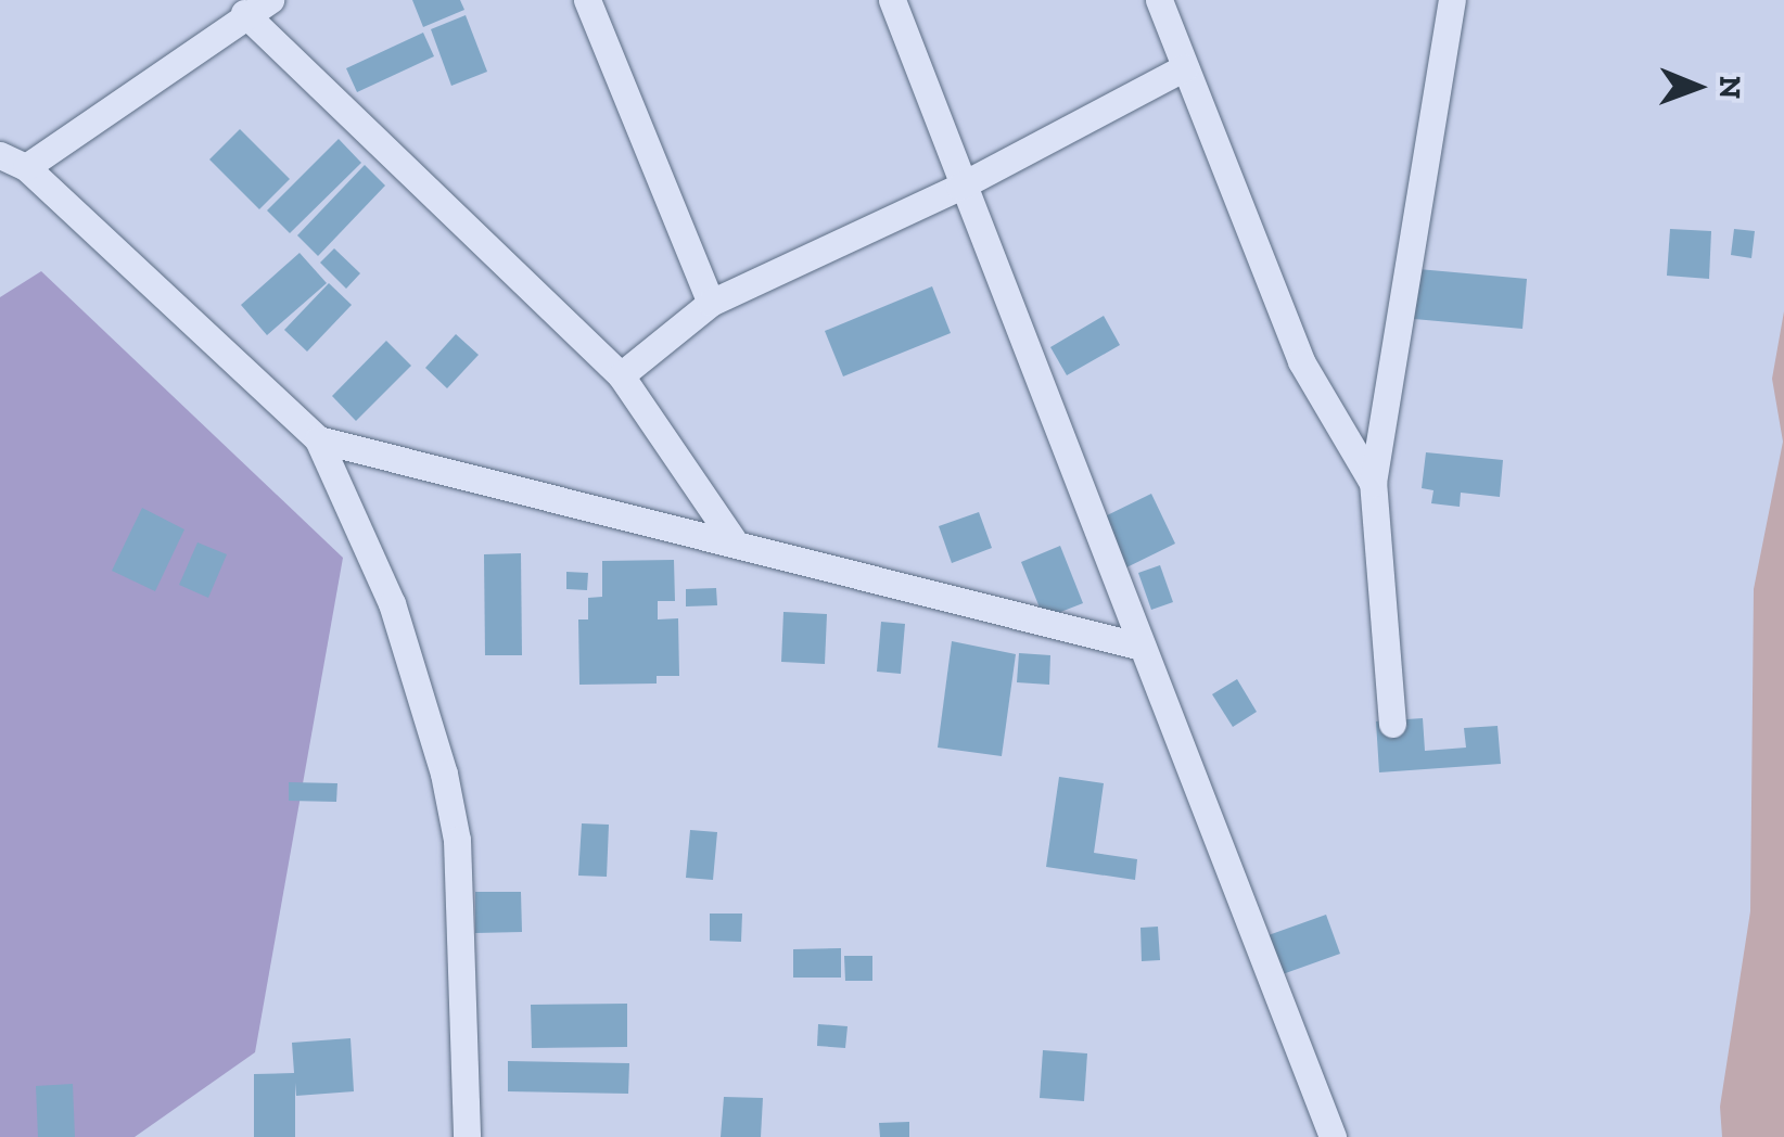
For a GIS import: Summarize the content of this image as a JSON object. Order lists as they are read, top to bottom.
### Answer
{
  "north": "right"
}
